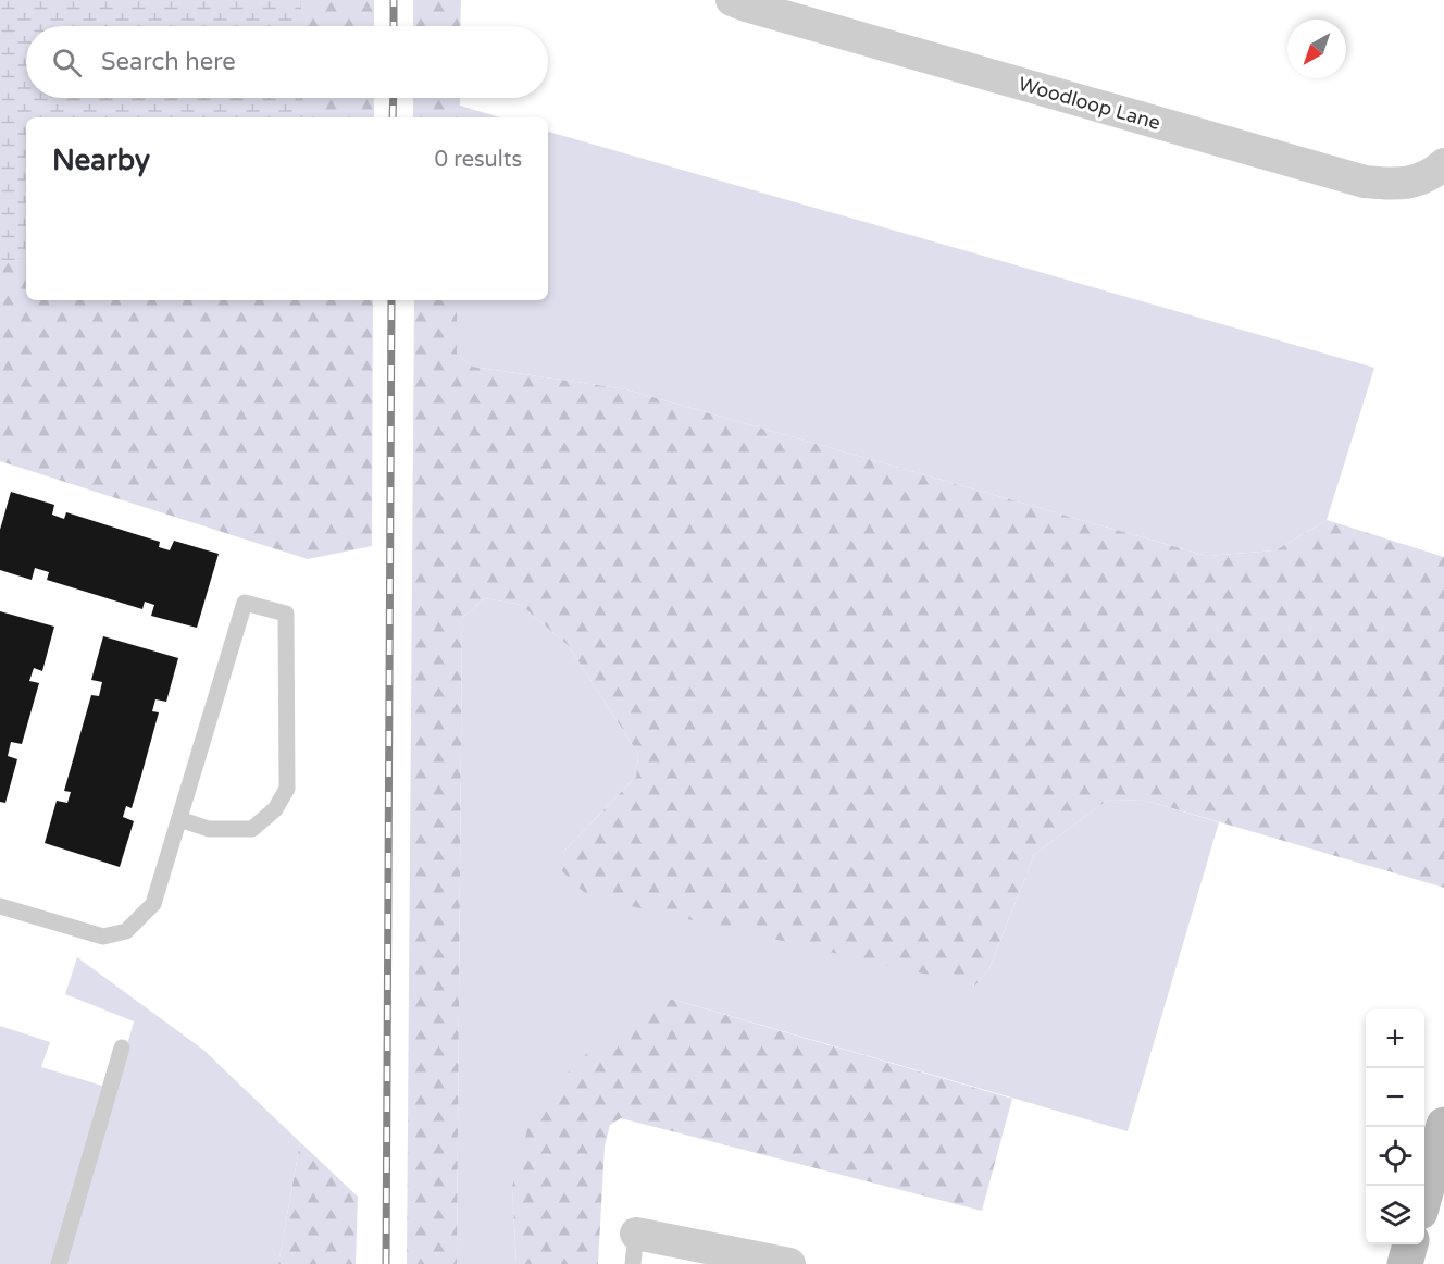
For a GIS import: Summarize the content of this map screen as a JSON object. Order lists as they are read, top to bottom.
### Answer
{
  "streets": {
    "street": ["Woodloop Lane"]
  },
  "north": "bottom left",
  "page": {
    "search": "Search here",
    "heading": ["Nearby", "0 results"],
    "map_buttons": ["+", "−"]
  }
}
